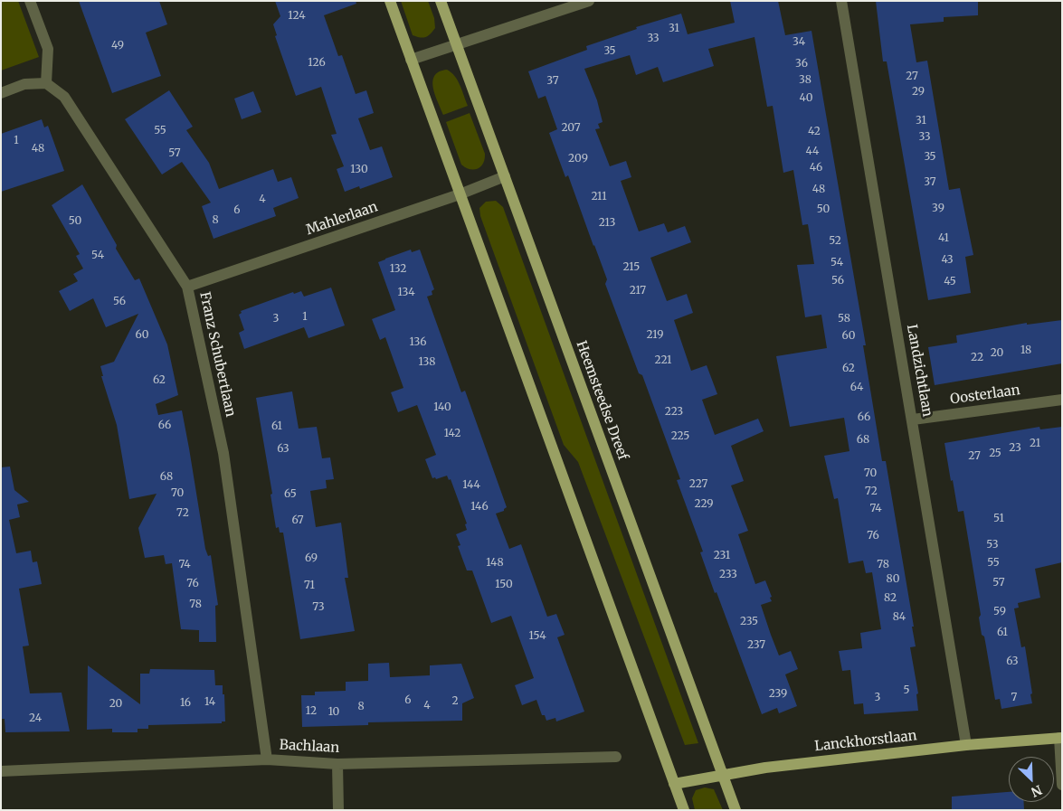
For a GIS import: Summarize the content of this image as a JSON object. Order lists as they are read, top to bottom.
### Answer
{
  "streets": {
    "main road": ["Heemsteedse Dreef", "Lanckhorstlaan"],
    "street": [
      "Mahlerlaan",
      "Franz Schubertlaan",
      "Landzichtlaan",
      "Oosterlaan",
      "Bachlaan"
    ]
  },
  "crossings": [
    ["Mahlerlaan", "Franz Schubertlaan"],
    ["Mahlerlaan", "Heemsteedse Dreef"],
    ["Franz Schubertlaan", "Bachlaan"],
    ["Landzichtlaan", "Oosterlaan"],
    ["Landzichtlaan", "Lanckhorstlaan"],
    ["Heemsteedse Dreef", "Lanckhorstlaan"]
  ],
  "house_numbers": [
    "124",
    "31",
    "33",
    "34",
    "49",
    "35",
    "126",
    "36",
    "27",
    "38",
    "37",
    "29",
    "40",
    "31",
    "207",
    "55",
    "42",
    "33",
    "1",
    "48",
    "44",
    "57",
    "35",
    "209",
    "46",
    "130",
    "37",
    "48",
    "211",
    "4",
    "39",
    "50",
    "6",
    "8",
    "50",
    "213",
    "41",
    "52",
    "54",
    "43",
    "54",
    "215",
    "132",
    "56",
    "45",
    "217",
    "134",
    "56",
    "1",
    "3",
    "58",
    "60",
    "219",
    "60",
    "136",
    "18",
    "20",
    "22",
    "221",
    "138",
    "62",
    "62",
    "64",
    "140",
    "223",
    "66",
    "66",
    "61",
    "142",
    "225",
    "68",
    "21",
    "23",
    "63",
    "25",
    "27",
    "70",
    "68",
    "227",
    "144",
    "72",
    "70",
    "65",
    "229",
    "146",
    "74",
    "72",
    "51",
    "67",
    "76",
    "53",
    "231",
    "69",
    "148",
    "55",
    "74",
    "78",
    "233",
    "80",
    "57",
    "76",
    "150",
    "71",
    "82",
    "78",
    "73",
    "59",
    "84",
    "235",
    "61",
    "154",
    "237",
    "63",
    "5",
    "239",
    "3",
    "7",
    "6",
    "2",
    "14",
    "16",
    "20",
    "4",
    "8",
    "12",
    "10",
    "24"
  ],
  "north": "bottom right"
}
